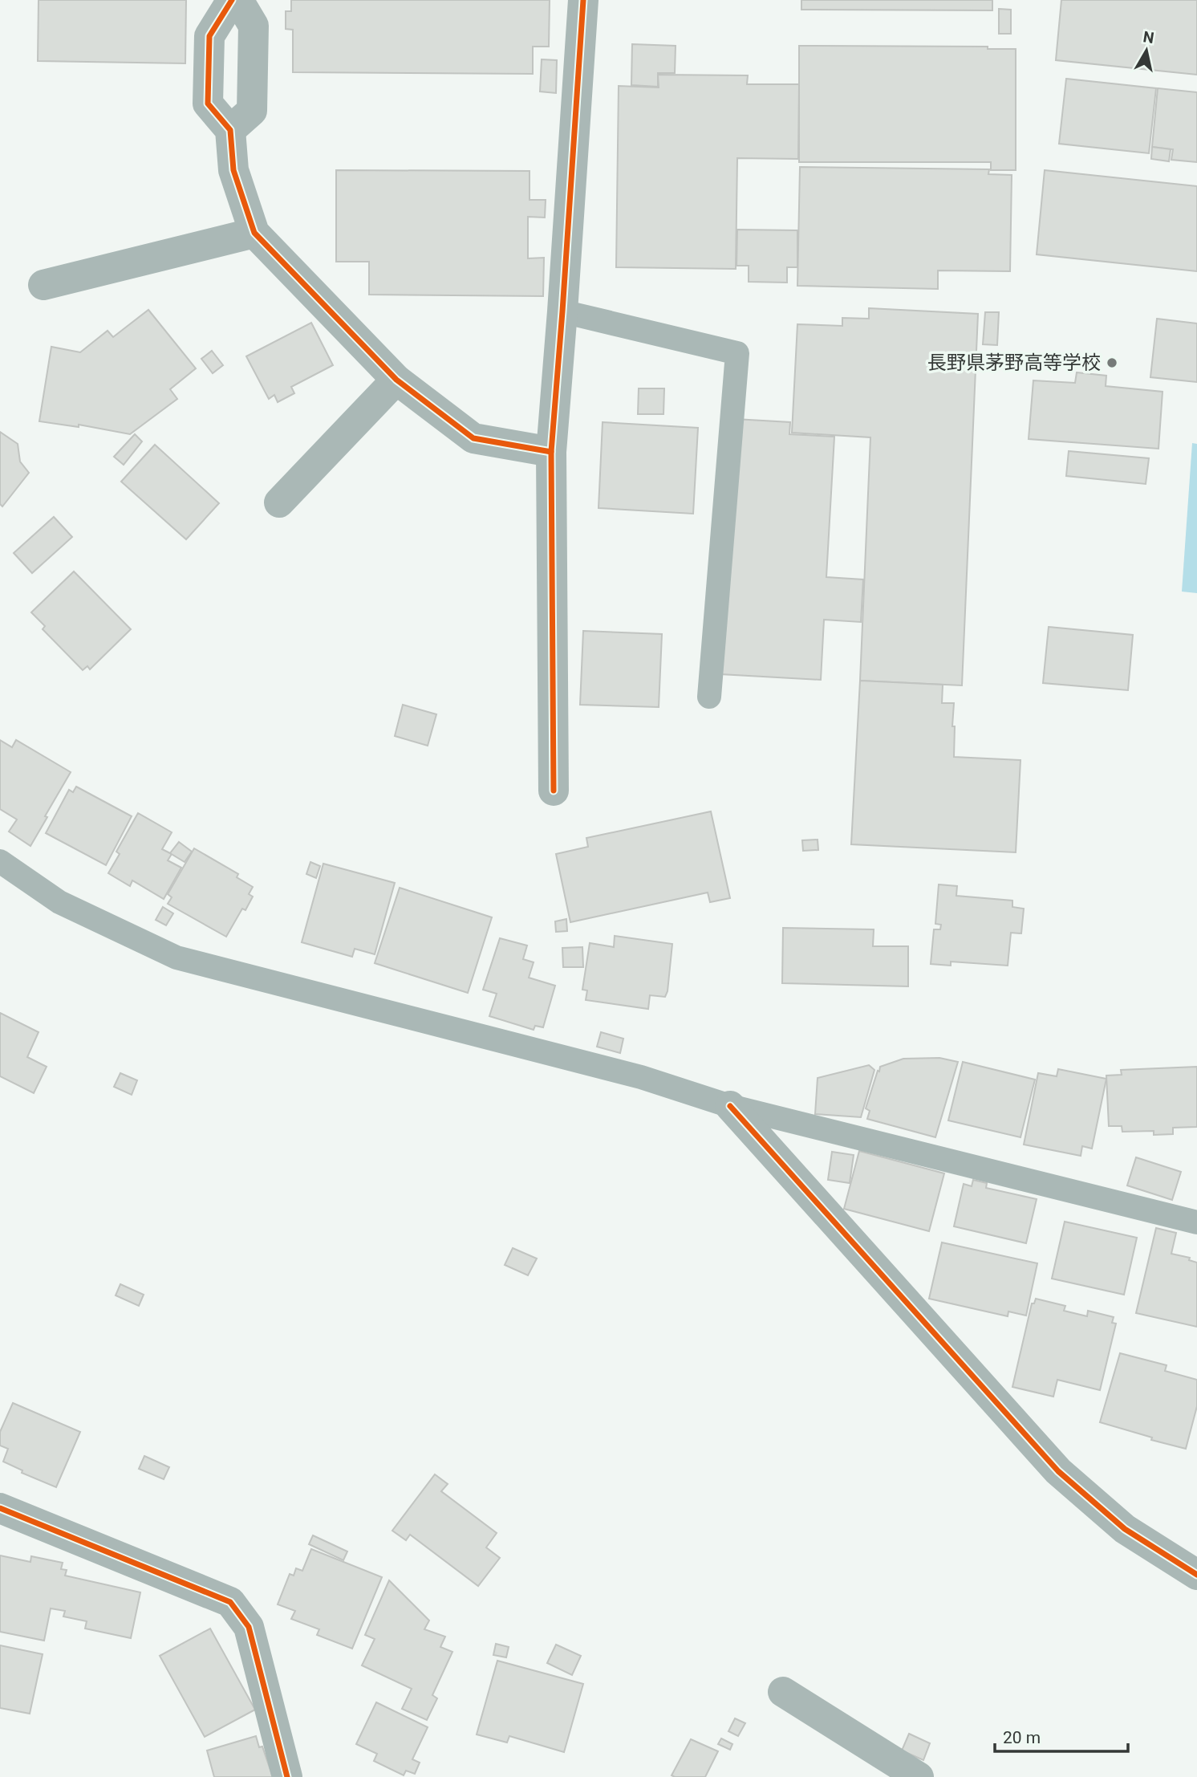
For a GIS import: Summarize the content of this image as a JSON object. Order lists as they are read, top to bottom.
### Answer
{
  "places": ["長野県茅野高等学校"],
  "scale_bar": "20 m",
  "north": "top"
}
